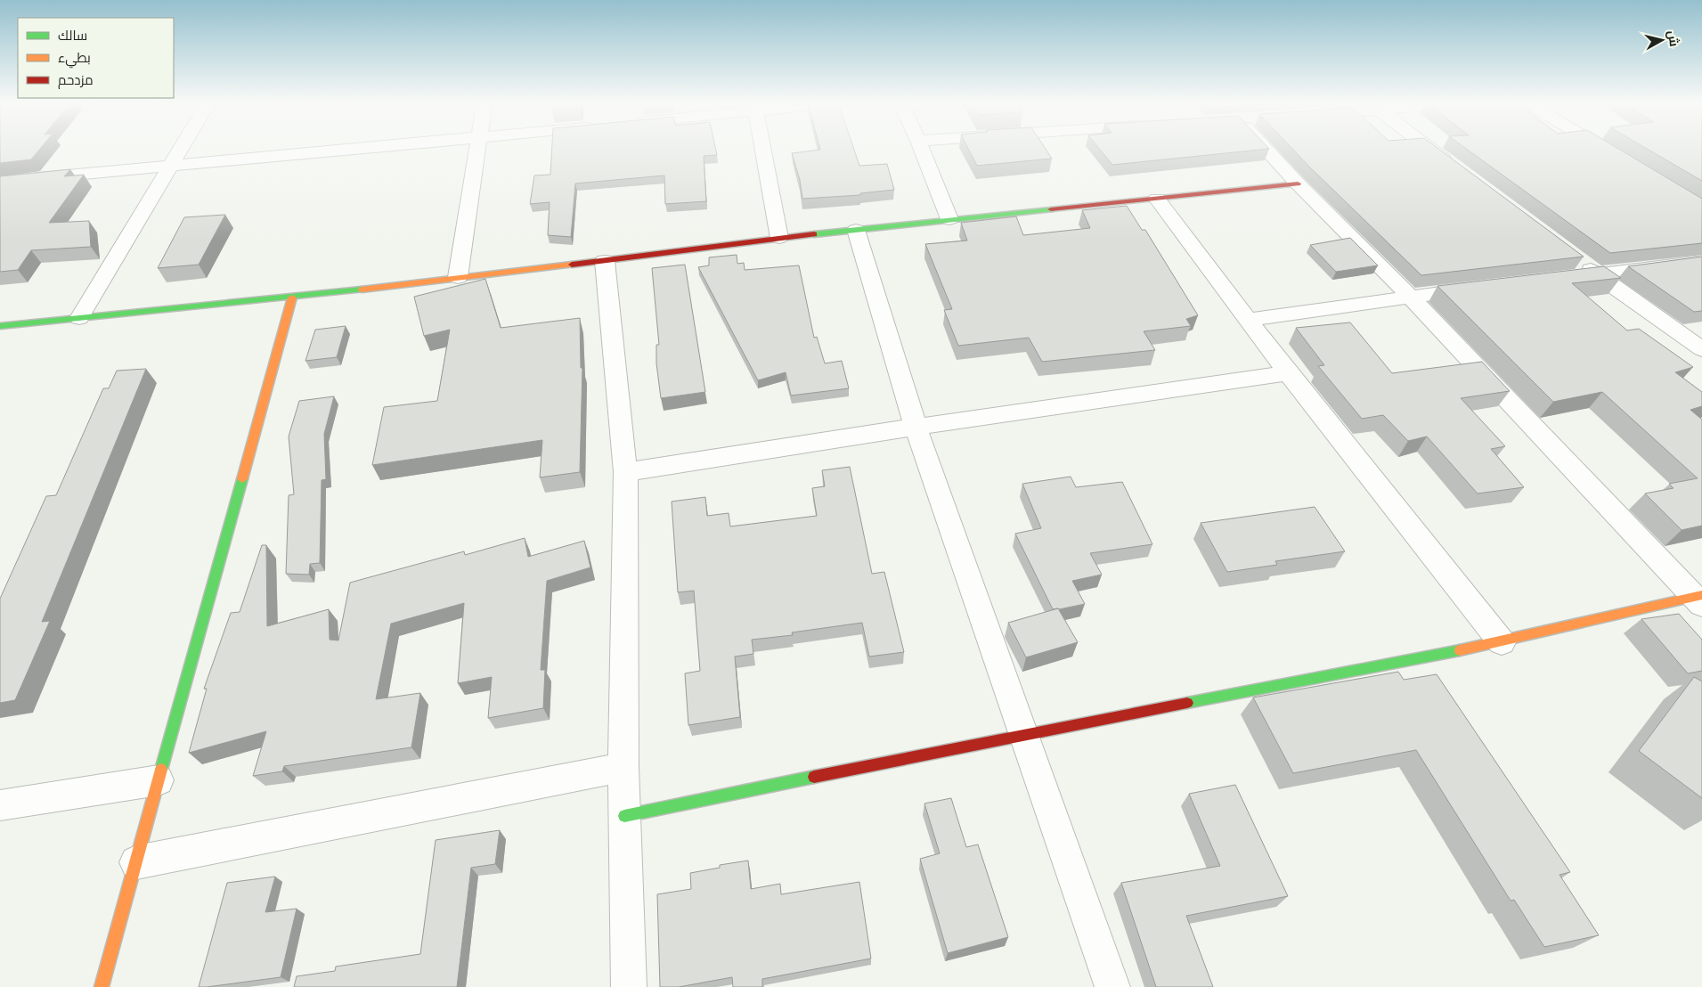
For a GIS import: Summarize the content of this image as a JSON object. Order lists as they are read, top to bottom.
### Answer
{
  "legend": ["سالك", "بطيء", "مزدحم"],
  "north": "right"
}
